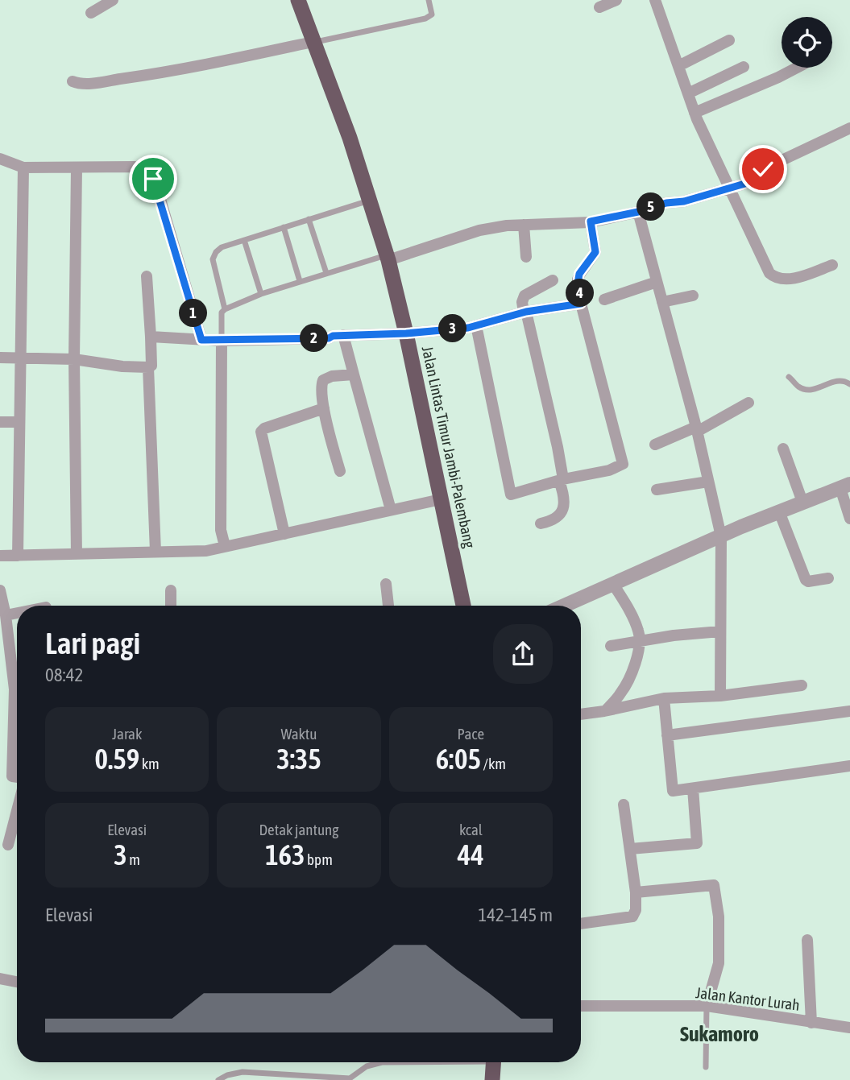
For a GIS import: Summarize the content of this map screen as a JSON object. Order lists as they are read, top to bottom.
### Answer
{
  "streets": {
    "highway": ["Jalan Lintas Timur Jambi-Palembang"],
    "street": ["Jalan Kantor Lurah"]
  },
  "districts": ["Sukamoro"],
  "page": {
    "pins": [
      "5",
      "4",
      "1",
      "3",
      "2"
    ],
    "heading": ["Lari pagi", "08:42"],
    "stats": [
      ["Jarak", "0.59 km"],
      ["Waktu", "3:35"],
      ["Pace", "6:05 /km"],
      ["Elevasi", "3 m"],
      ["Detak jantung", "163 bpm"],
      ["kcal", "44"]
    ],
    "chart": ["Elevasi", "142–145 m"]
  }
}
